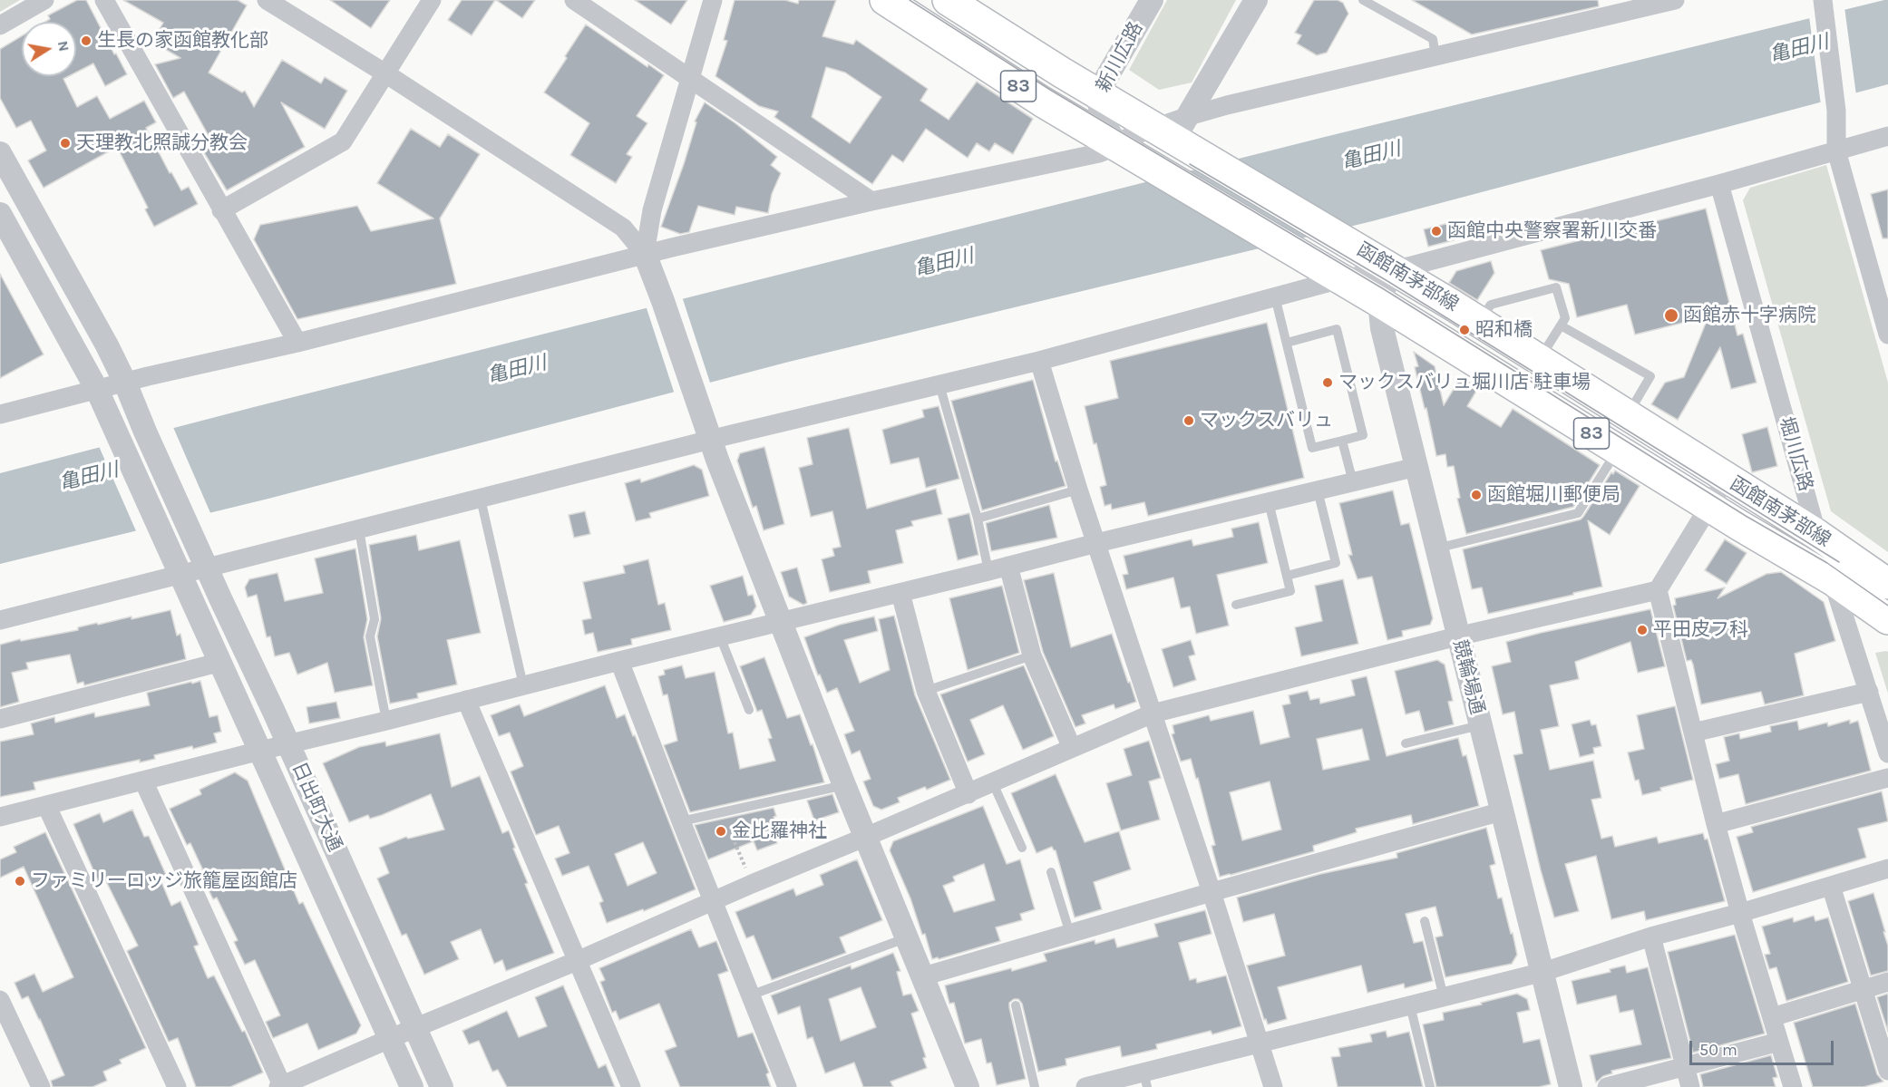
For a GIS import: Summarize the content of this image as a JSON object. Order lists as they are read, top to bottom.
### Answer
{
  "streets": {
    "main road": ["83", "函館南茅部線"],
    "street": [
      "新川広路",
      "堀川広路",
      "競輪場通",
      "日出町大通"
    ]
  },
  "crossings": [
    ["新川広路", "83"],
    ["新川広路", "函館南茅部線"],
    ["83", "堀川広路"],
    ["83", "競輪場通"],
    ["函館南茅部線", "堀川広路"],
    ["函館南茅部線", "競輪場通"]
  ],
  "water": ["亀田川"],
  "places": [
    "生長の家函館教化部",
    "天理教北照誠分教会",
    "函館中央警察署新川交番",
    "函館赤十字病院",
    "昭和橋",
    "マックスバリュ堀川店 駐車場",
    "マックスバリュ",
    "函館堀川郵便局",
    "平田皮フ科",
    "金比羅神社",
    "ファミリーロッジ旅籠屋函館店"
  ],
  "scale_bar": "50 m",
  "north": "right"
}
